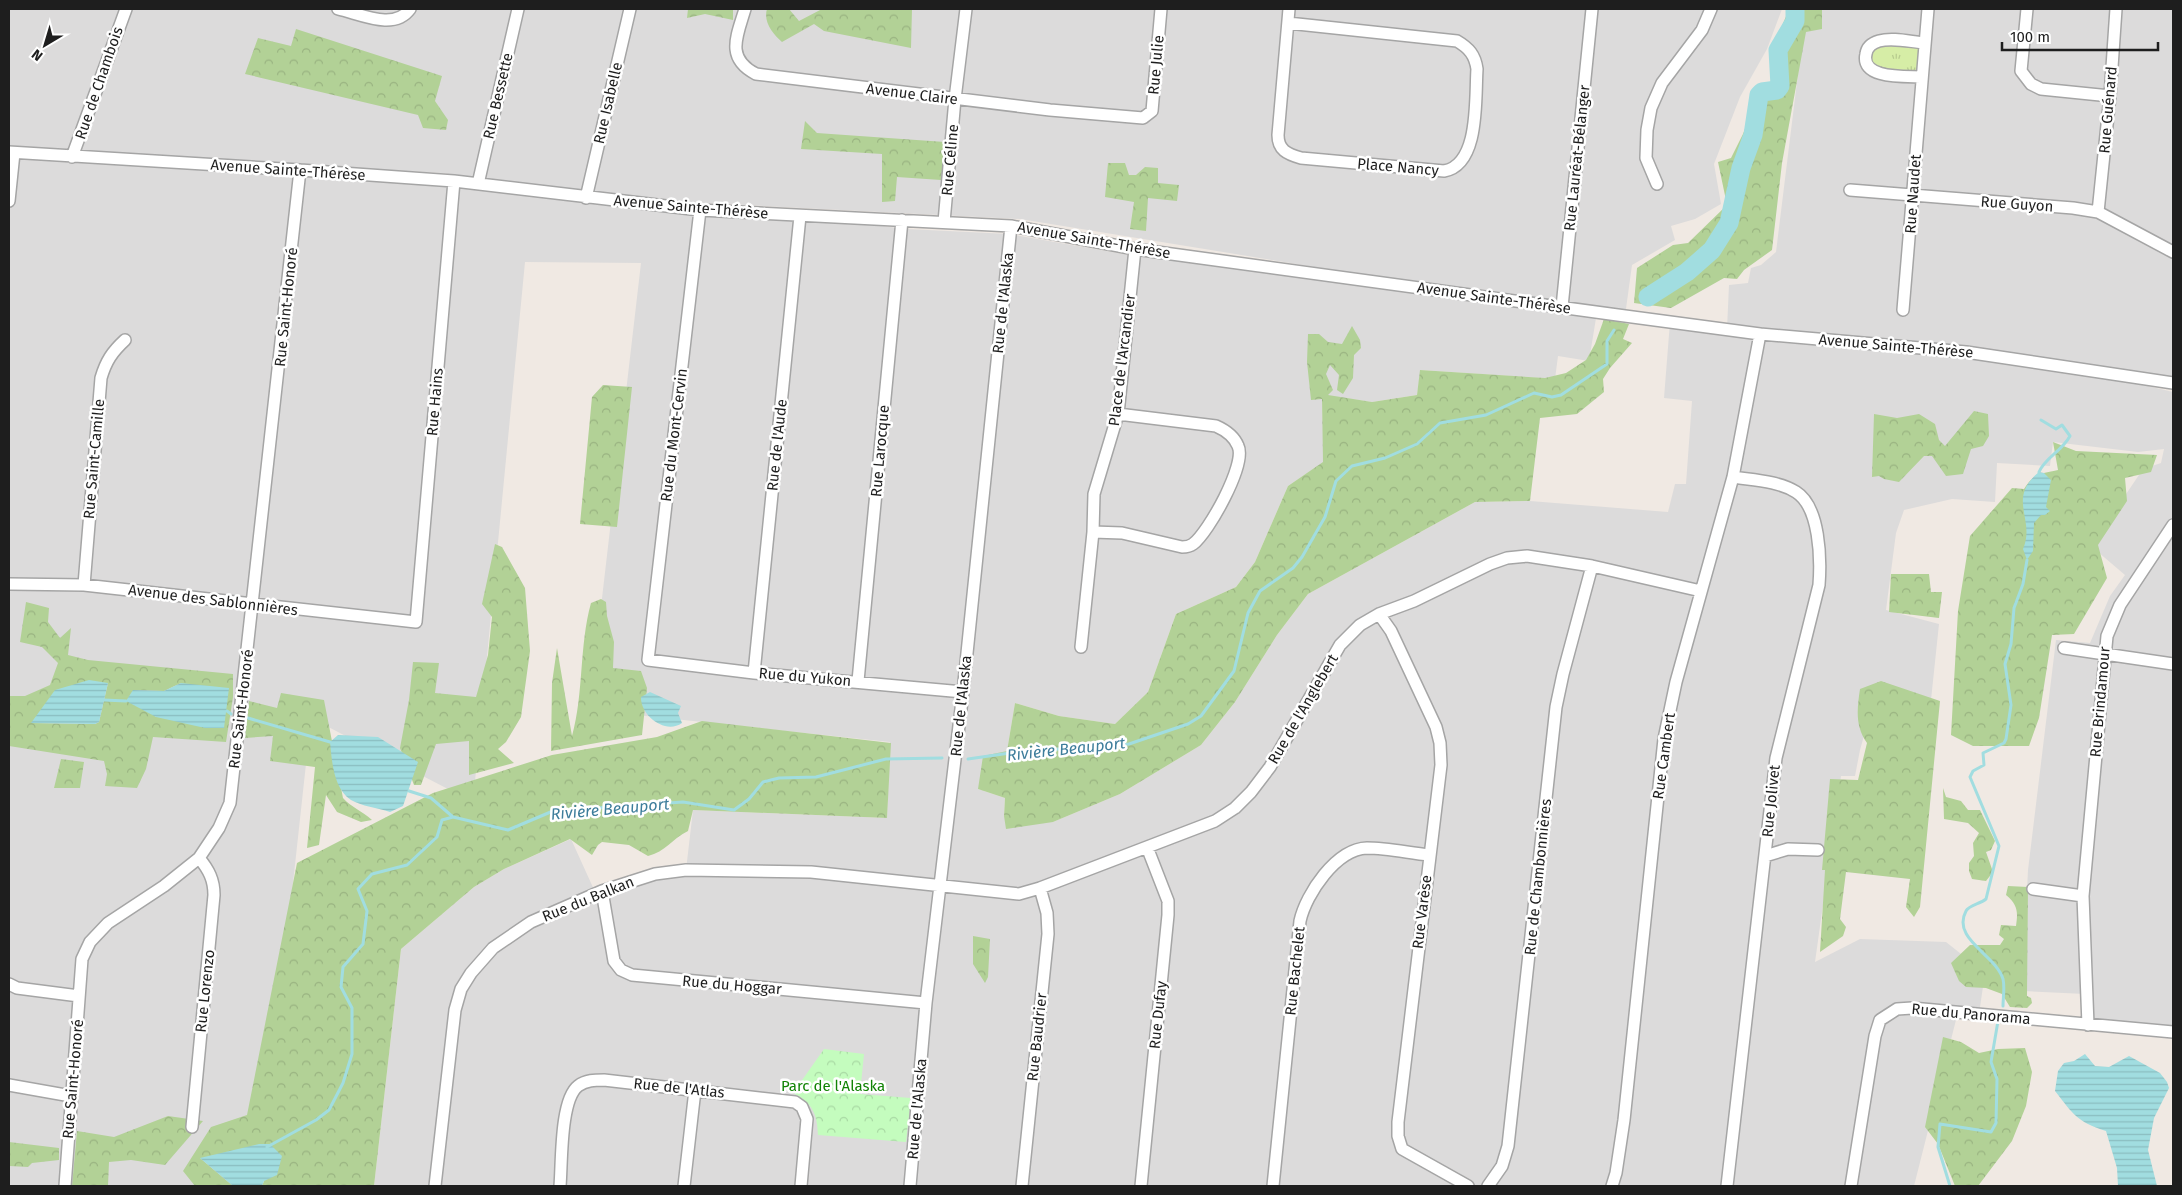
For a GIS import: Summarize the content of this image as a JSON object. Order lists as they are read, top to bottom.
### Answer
{
  "streets": {
    "street": [
      "Rue Julie",
      "Rue de Chambois",
      "Avenue Claire",
      "Rue Bessette",
      "Rue Isabelle",
      "Rue Guénard",
      "Rue Lauréat-Bélanger",
      "Rue Céline",
      "Place Nancy",
      "Avenue Sainte-Thérèse",
      "Rue Naudet",
      "Rue Guyon",
      "Rue de l'Alaska",
      "Rue Saint-Honoré",
      "Place de l'Arcandier",
      "Rue Hains",
      "Rue du Mont-Cervin",
      "Rue de l'Aude",
      "Rue Larocque",
      "Rue Saint-Camille",
      "Avenue des Sablonnières",
      "Rue du Yukon",
      "Rue Brindamour",
      "Rue de l'Anglebert",
      "Rue Cambert",
      "Rue Jolivet",
      "Rue de Chambonnières",
      "Rue du Balkan",
      "Rue Varèse",
      "Rue Bachelet",
      "Rue du Hoggar",
      "Rue Lorenzo",
      "Rue du Panorama",
      "Rue Dufay",
      "Rue Baudrier",
      "Rue de l'Atlas"
    ]
  },
  "crossings": [
    ["Rue Julie", "Avenue Claire"],
    ["Rue de Chambois", "Avenue Sainte-Thérèse"],
    ["Avenue Claire", "Rue Céline"],
    ["Rue Bessette", "Avenue Sainte-Thérèse"],
    ["Rue Isabelle", "Avenue Sainte-Thérèse"],
    ["Rue Guénard", "Rue Guyon"],
    ["Rue Lauréat-Bélanger", "Avenue Sainte-Thérèse"],
    ["Rue Céline", "Avenue Sainte-Thérèse"],
    ["Avenue Sainte-Thérèse", "Rue de l'Alaska"],
    ["Avenue Sainte-Thérèse", "Rue Saint-Honoré"],
    ["Avenue Sainte-Thérèse", "Place de l'Arcandier"],
    ["Avenue Sainte-Thérèse", "Rue Hains"],
    ["Avenue Sainte-Thérèse", "Rue du Mont-Cervin"],
    ["Avenue Sainte-Thérèse", "Rue de l'Aude"],
    ["Avenue Sainte-Thérèse", "Rue Larocque"],
    ["Avenue Sainte-Thérèse", "Rue Cambert"],
    ["Rue Naudet", "Rue Guyon"],
    ["Rue de l'Alaska", "Rue du Yukon"],
    ["Rue de l'Alaska", "Rue de l'Anglebert"],
    ["Rue de l'Alaska", "Rue du Balkan"],
    ["Rue de l'Alaska", "Rue du Hoggar"],
    ["Rue Saint-Honoré", "Avenue des Sablonnières"],
    ["Rue Saint-Honoré", "Rue Lorenzo"],
    ["Rue Hains", "Avenue des Sablonnières"],
    ["Rue du Mont-Cervin", "Rue du Yukon"],
    ["Rue de l'Aude", "Rue du Yukon"],
    ["Rue Larocque", "Rue du Yukon"],
    ["Rue Saint-Camille", "Avenue des Sablonnières"],
    ["Rue Brindamour", "Rue du Panorama"],
    ["Rue de l'Anglebert", "Rue Cambert"],
    ["Rue de l'Anglebert", "Rue de Chambonnières"],
    ["Rue de l'Anglebert", "Rue du Balkan"],
    ["Rue de l'Anglebert", "Rue Varèse"],
    ["Rue de l'Anglebert", "Rue Dufay"],
    ["Rue de l'Anglebert", "Rue Baudrier"],
    ["Rue Cambert", "Rue Jolivet"],
    ["Rue du Balkan", "Rue du Hoggar"],
    ["Rue Varèse", "Rue Bachelet"]
  ],
  "water": ["Rivière Beauport"],
  "parks": ["Parc de l'Alaska"],
  "scale_bar": "100 m",
  "north": "bottom left"
}
